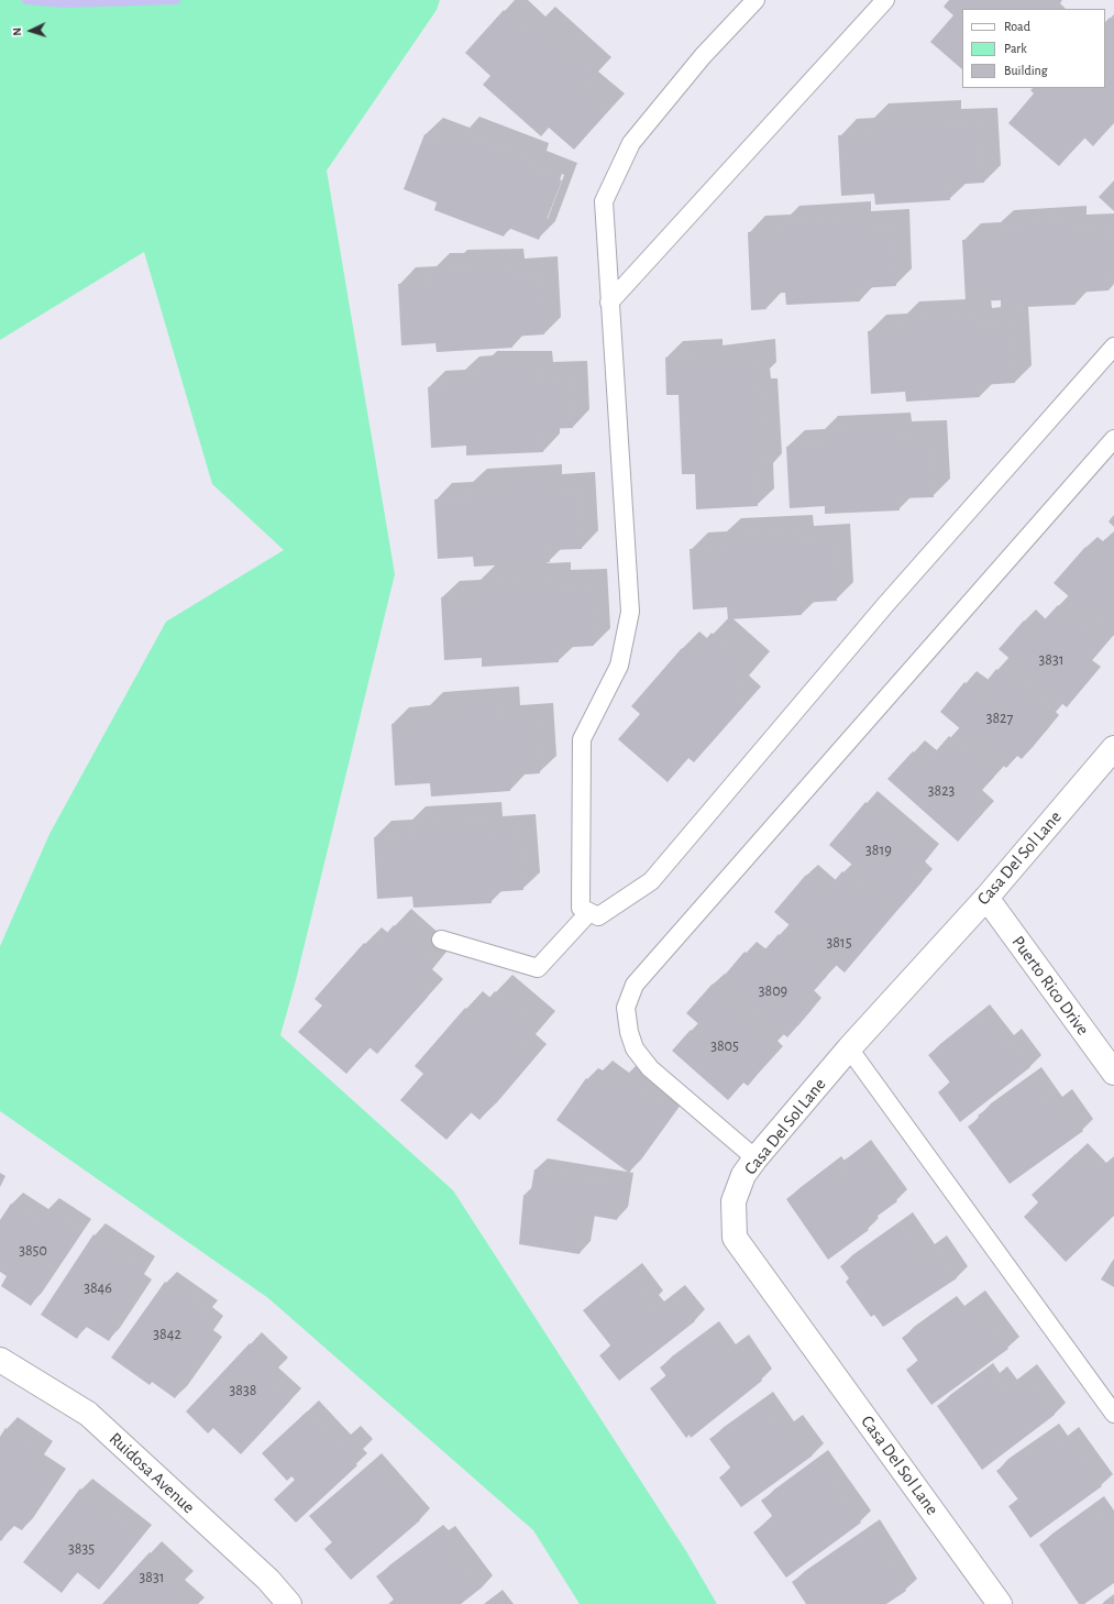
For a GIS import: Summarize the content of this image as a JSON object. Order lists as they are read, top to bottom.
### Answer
{
  "streets": {
    "street": ["Casa Del Sol Lane", "Puerto Rico Drive", "Ruidosa Avenue"]
  },
  "crossings": [
    ["Casa Del Sol Lane", "Puerto Rico Drive"]
  ],
  "house_numbers": [
    "3831",
    "3827",
    "3823",
    "3819",
    "3815",
    "3809",
    "3805",
    "3850",
    "3846",
    "3842",
    "3838",
    "3835",
    "3831"
  ],
  "legend": ["Road", "Park", "Building"],
  "north": "left"
}
